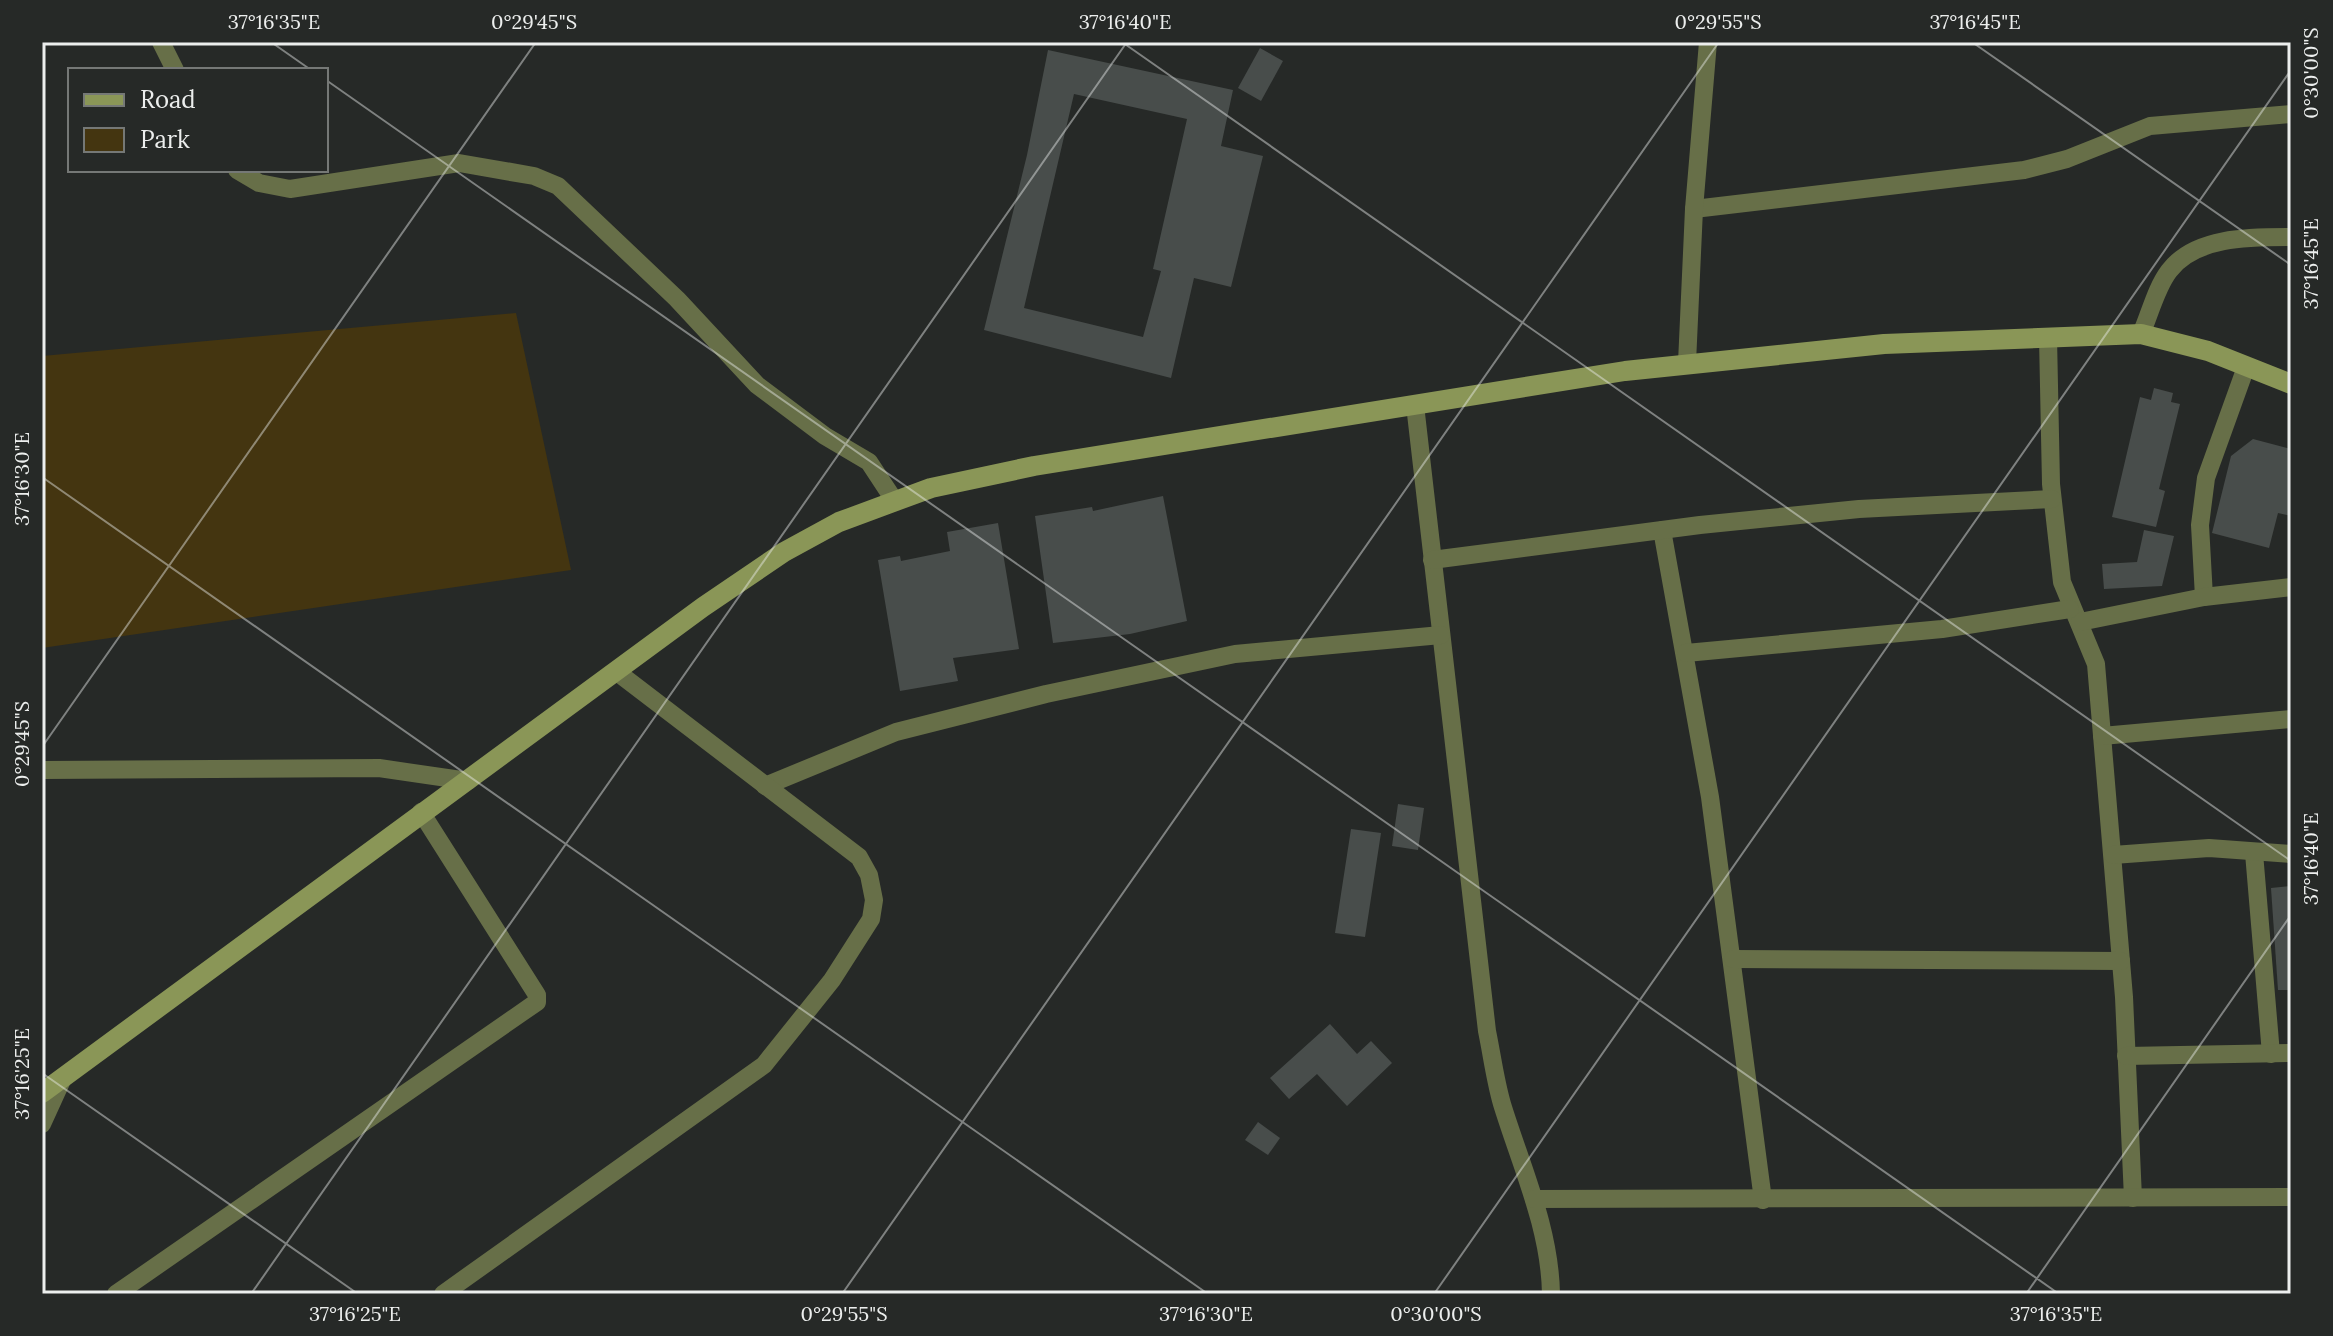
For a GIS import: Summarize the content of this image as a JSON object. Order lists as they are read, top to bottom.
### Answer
{
  "legend": ["Road", "Park"],
  "coordinates": [
    "37°16'35\"E",
    "0°29'45\"S",
    "37°16'40\"E",
    "0°29'55\"S",
    "37°16'45\"E",
    "0°30'00\"S",
    "37°16'30\"E",
    "37°16'25\"E"
  ]
}
